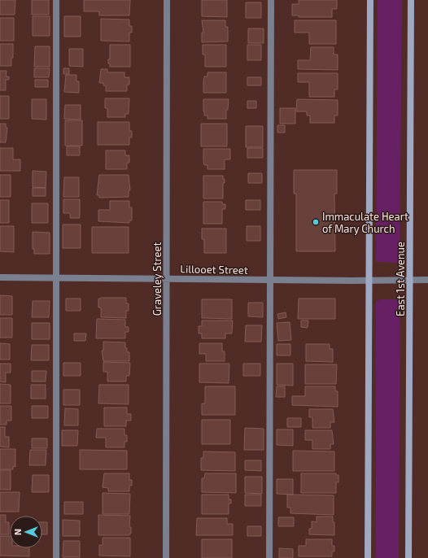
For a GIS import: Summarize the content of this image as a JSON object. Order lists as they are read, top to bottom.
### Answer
{
  "streets": {
    "main road": ["East 1st Avenue"],
    "street": ["Lillooet Street", "Graveley Street"]
  },
  "crossings": [
    ["Lillooet Street", "Graveley Street"],
    ["Lillooet Street", "East 1st Avenue"]
  ],
  "places": ["Immaculate Heart of Mary Church"],
  "north": "left"
}
